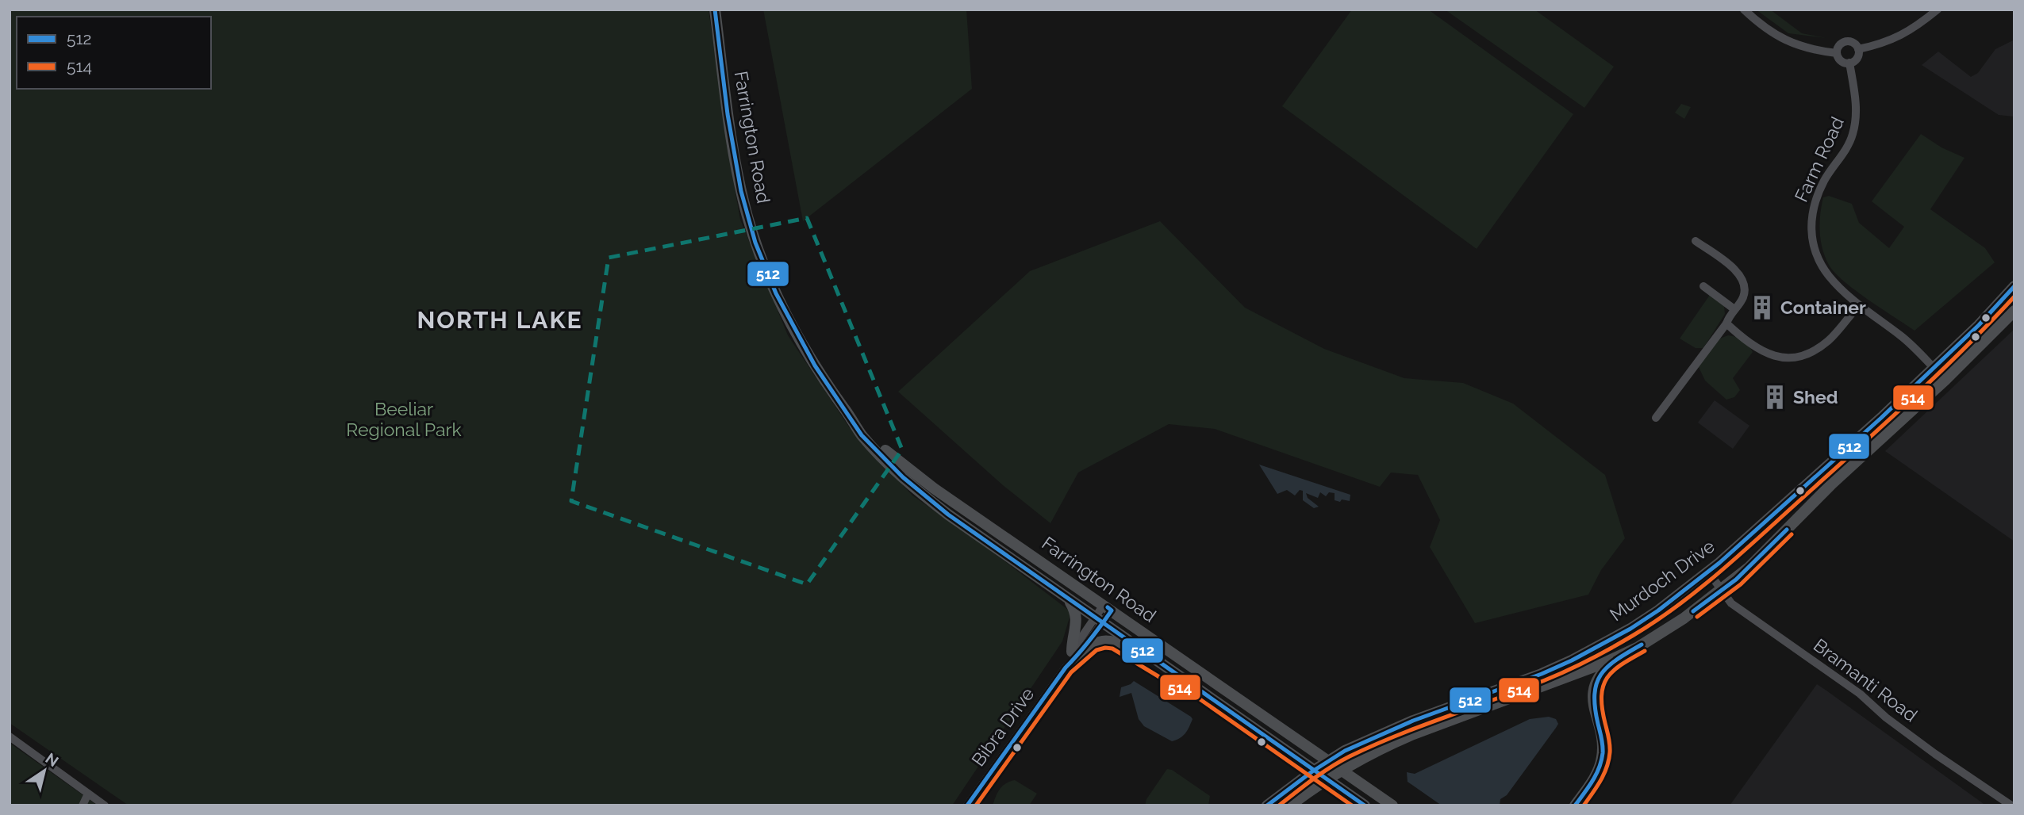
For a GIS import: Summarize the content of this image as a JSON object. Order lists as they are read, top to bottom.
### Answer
{
  "streets": {
    "main road": ["Farrington Road", "Murdoch Drive"],
    "street": ["Farm Road", "Bramanti Road", "Bibra Drive"]
  },
  "crossings": [
    ["Farrington Road", "Bibra Drive"],
    ["Farm Road", "Murdoch Drive"],
    ["Murdoch Drive", "Bramanti Road"]
  ],
  "districts": ["NORTH LAKE"],
  "parks": ["Beeliar Regional Park"],
  "places": {
    "building": ["Container", "Shed"]
  },
  "lines": ["transit line 512", "transit line 514"],
  "legend": ["512", "514"],
  "north": "top right"
}
